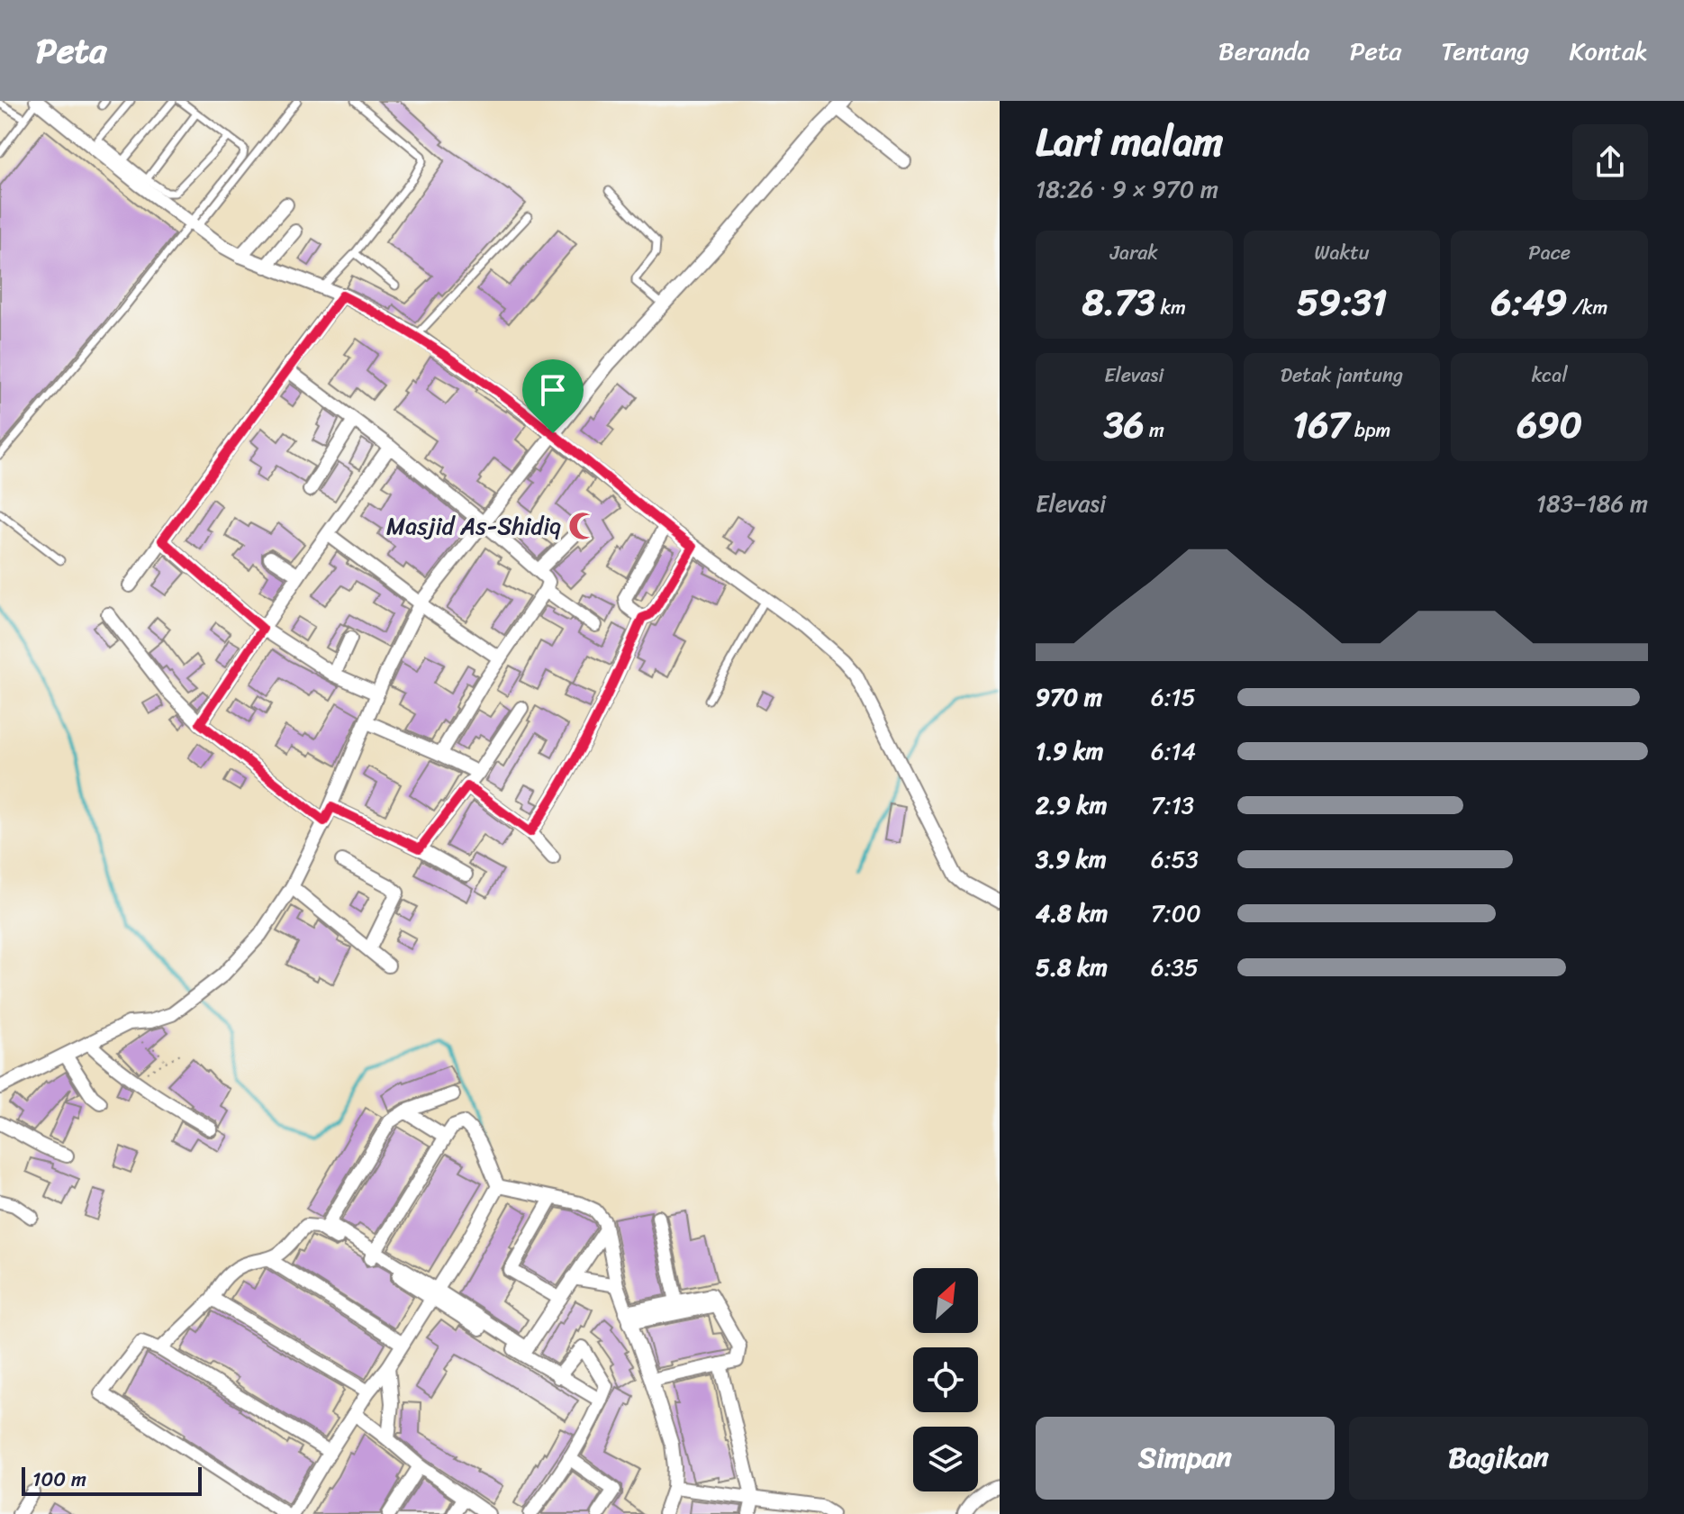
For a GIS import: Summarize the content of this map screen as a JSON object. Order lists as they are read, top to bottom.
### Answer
{
  "places": {
    "mosque": ["Masjid As-Shidiq"]
  },
  "scale_bar": "100 m",
  "north": "top right",
  "page": {
    "header": "Peta",
    "nav": [
      "Beranda",
      "Peta",
      "Tentang",
      "Kontak"
    ],
    "heading": ["Lari malam", "18:26 · 9 × 970 m"],
    "stats": [
      ["Jarak", "8.73 km"],
      ["Waktu", "59:31"],
      ["Pace", "6:49 /km"],
      ["Elevasi", "36 m"],
      ["Detak jantung", "167 bpm"],
      ["kcal", "690"]
    ],
    "chart": ["Elevasi", "183–186 m"],
    "list": [
      {
        "name": "970 m",
        "note": "6:15"
      },
      {
        "name": "1.9 km",
        "note": "6:14"
      },
      {
        "name": "2.9 km",
        "note": "7:13"
      },
      {
        "name": "3.9 km",
        "note": "6:53"
      },
      {
        "name": "4.8 km",
        "note": "7:00"
      },
      {
        "name": "5.8 km",
        "note": "6:35"
      }
    ],
    "buttons": ["Simpan", "Bagikan"],
    "scale": "100 m"
  }
}
